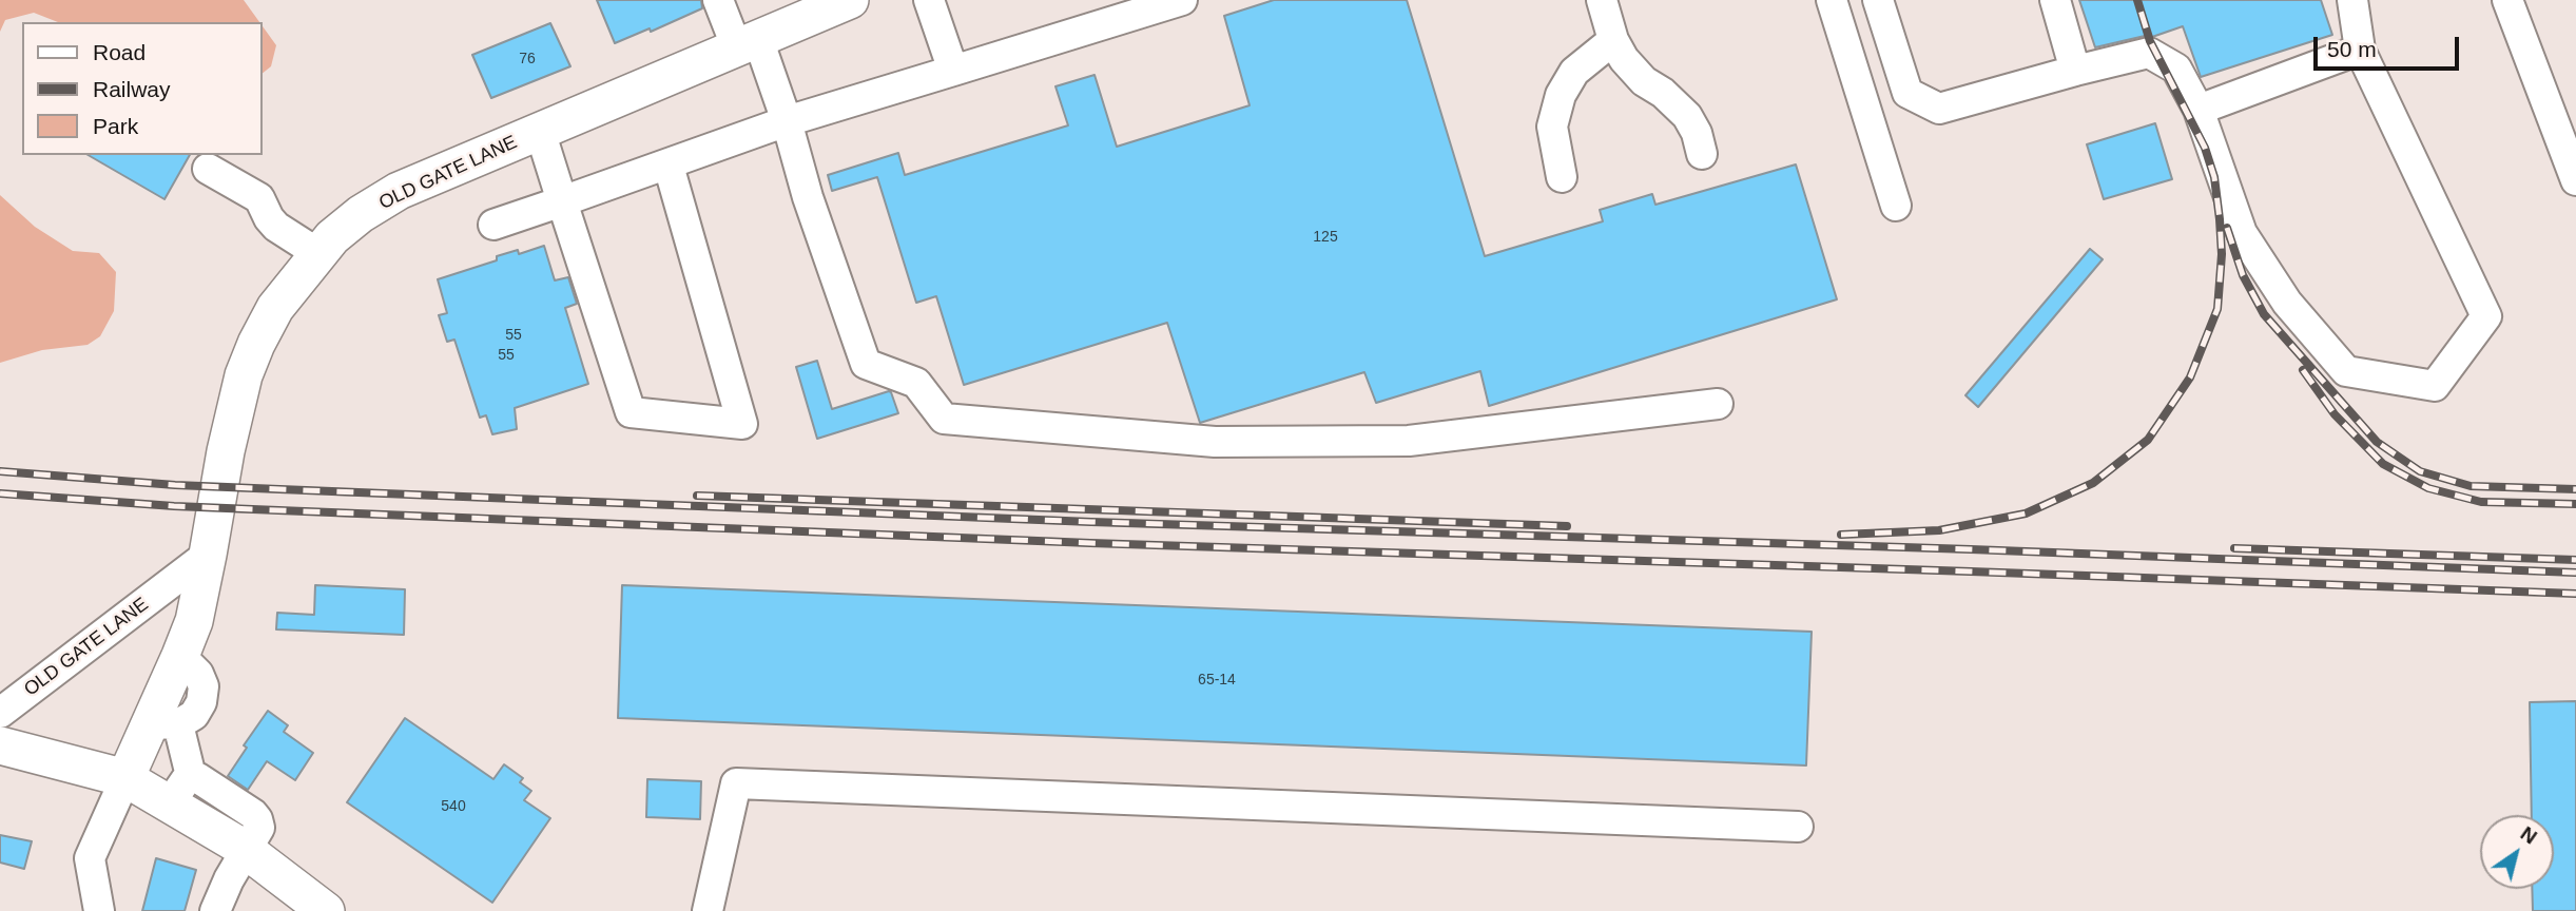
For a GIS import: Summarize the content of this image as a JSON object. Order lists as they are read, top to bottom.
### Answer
{
  "streets": {
    "main road": ["OLD GATE LANE"]
  },
  "house_numbers": [
    "76",
    "125",
    "55",
    "55",
    "65-14",
    "540"
  ],
  "legend": ["Road", "Railway", "Park"],
  "scale_bar": "50 m",
  "north": "top right"
}
